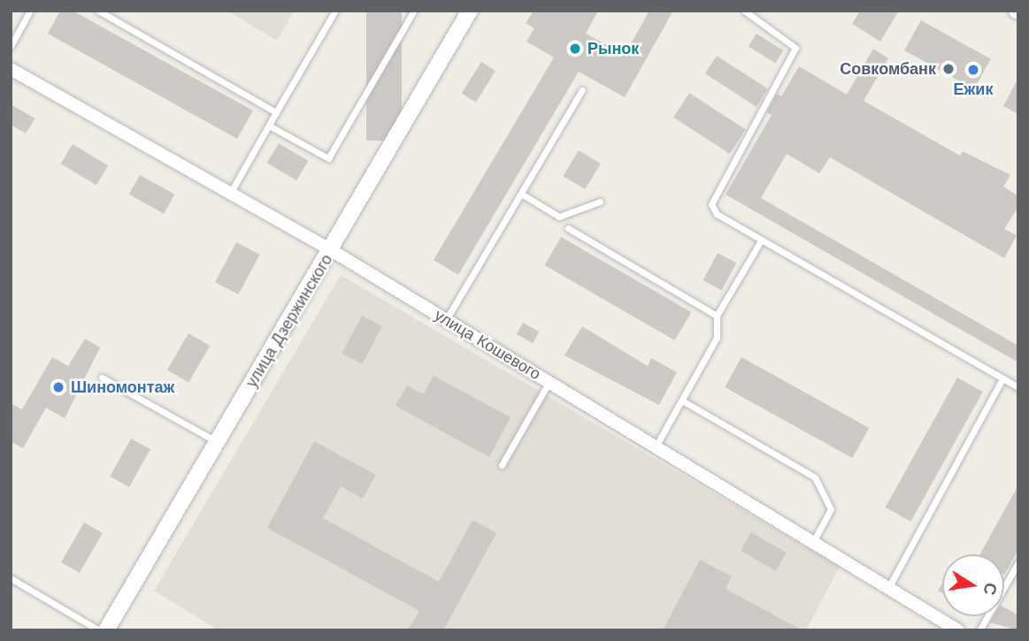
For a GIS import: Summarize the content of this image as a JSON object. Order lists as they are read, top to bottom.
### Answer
{
  "streets": {
    "street": ["улица Дзержинского", "улица Кошевого"]
  },
  "crossings": [
    ["улица Дзержинского", "улица Кошевого"]
  ],
  "places": [
    "Рынок",
    "Совкомбанк",
    "Ежик",
    "Шиномонтаж"
  ],
  "north": "right"
}
